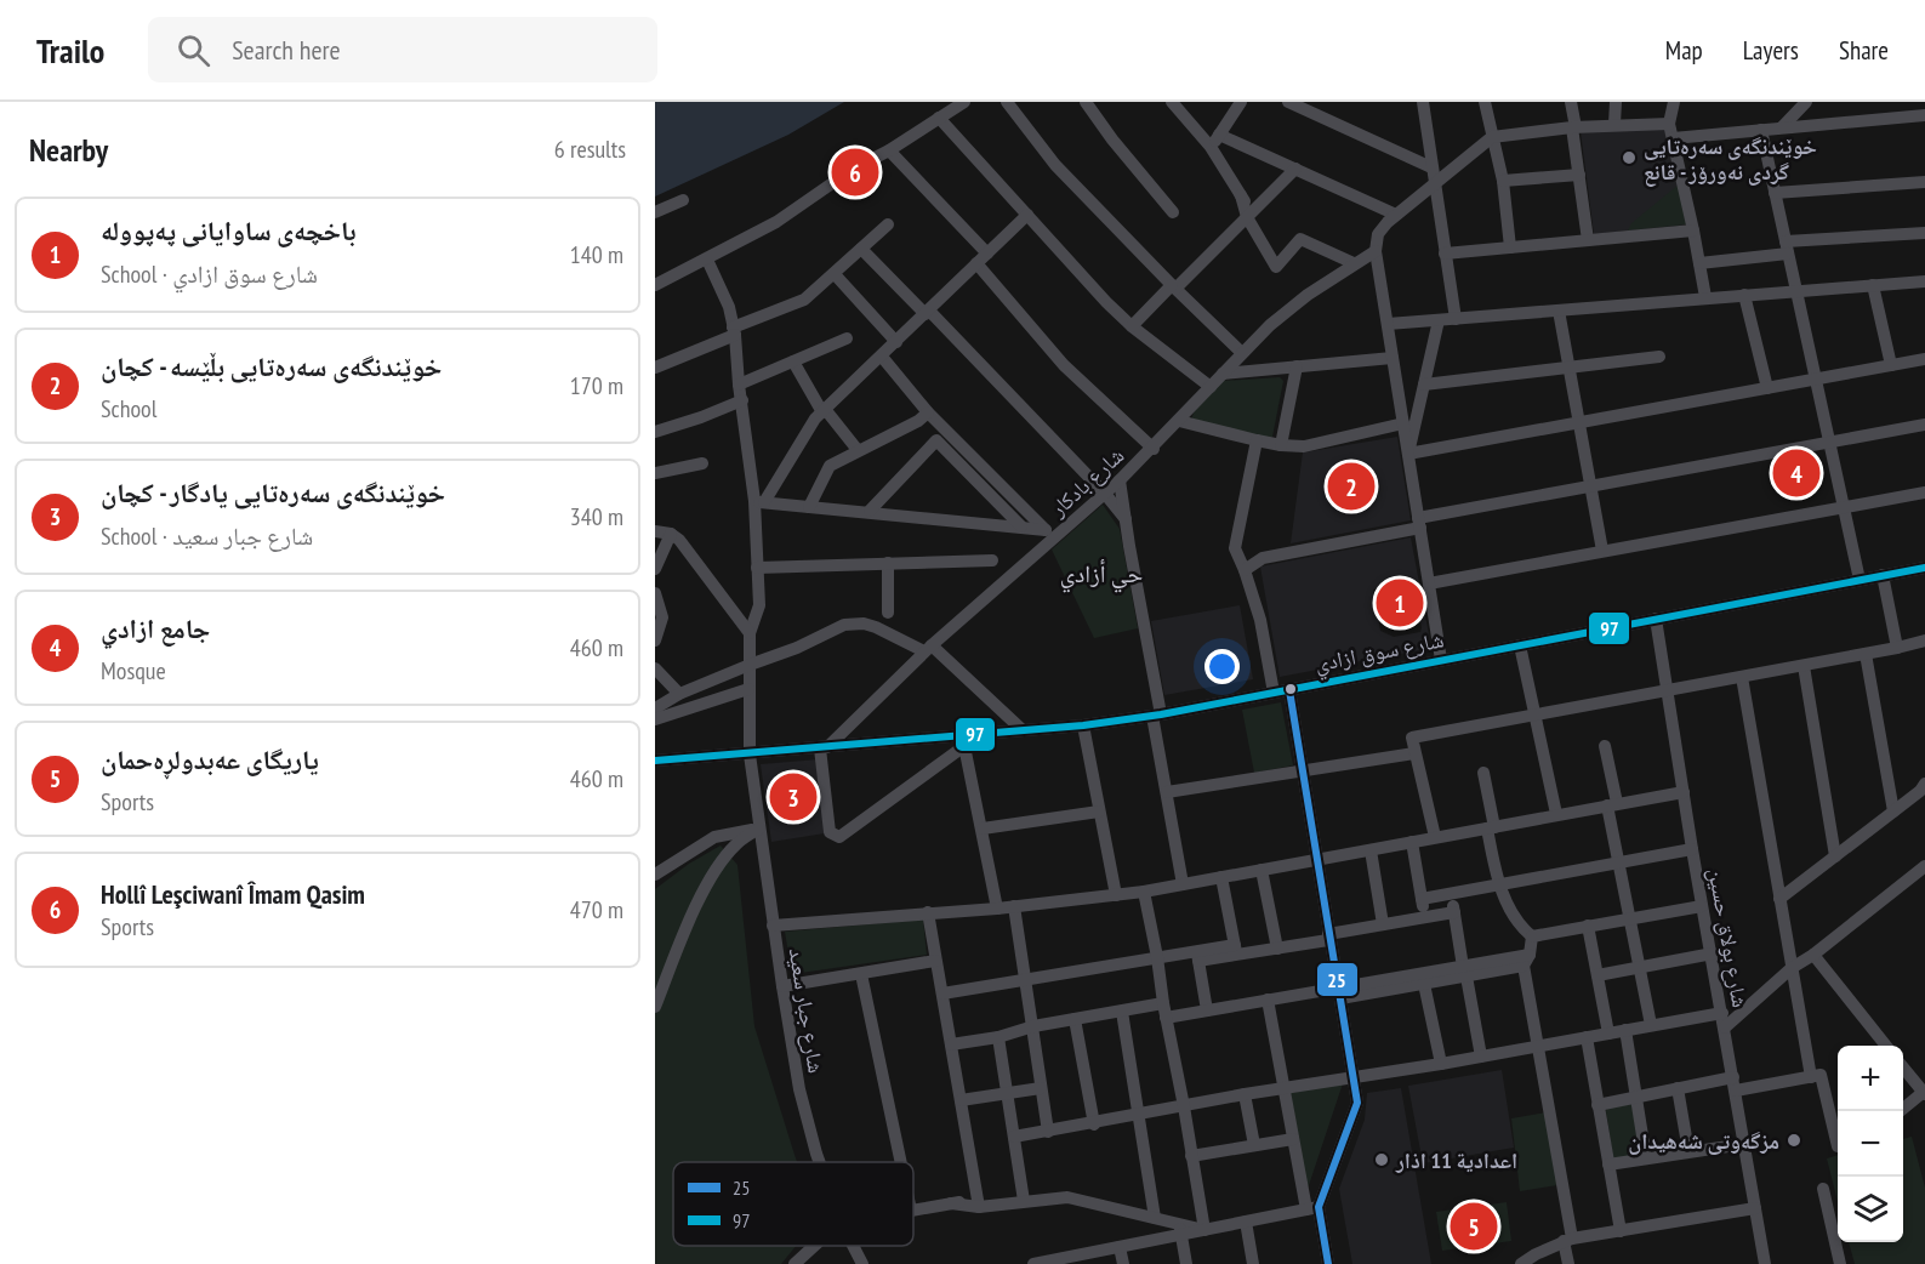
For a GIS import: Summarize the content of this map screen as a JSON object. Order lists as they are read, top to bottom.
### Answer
{
  "streets": {
    "street": [
      "شارع بادكار",
      "شارع سوق ازادي",
      "شارع بولاق حسين",
      "شارع جبار سعيد"
    ]
  },
  "crossings": [
    ["شارع بادكار", "شارع سوق ازادي"],
    ["شارع سوق ازادي", "شارع بولاق حسين"],
    ["شارع سوق ازادي", "شارع جبار سعيد"]
  ],
  "districts": ["حي أزادي"],
  "places": ["خوێندنگەی سەرەتایی گردی نەورۆز - قانع", "مزگەوتی شەهیدان", "اعدادية 11 اذار"],
  "lines": ["transit line 97", "transit line 25"],
  "legend": ["25", "97"],
  "page": {
    "header": "Trailo",
    "search": "Search here",
    "nav": ["Map", "Layers", "Share"],
    "heading": ["Nearby", "6 results"],
    "pins": [
      "6",
      "4",
      "2",
      "1",
      "3",
      "5"
    ],
    "list": [
      {
        "mark": "1",
        "name": "باخچەی ساوایانی پەپوولە",
        "note": "School · شارع سوق ازادي",
        "value": "140 m"
      },
      {
        "mark": "2",
        "name": "خوێندنگەی سەرەتایی بڵێسە - کچان",
        "note": "School",
        "value": "170 m"
      },
      {
        "mark": "3",
        "name": "خوێندنگەی سەرەتایی یادگار - کچان",
        "note": "School · شارع جبار سعيد",
        "value": "340 m"
      },
      {
        "mark": "4",
        "name": "جامع ازادي",
        "note": "Mosque",
        "value": "460 m"
      },
      {
        "mark": "5",
        "name": "یاریگای عەبدولڕەحمان",
        "note": "Sports",
        "value": "460 m"
      },
      {
        "mark": "6",
        "name": "Hollî Leşciwanî Îmam Qasim",
        "note": "Sports",
        "value": "470 m"
      }
    ],
    "map_buttons": ["+", "−"]
  }
}
